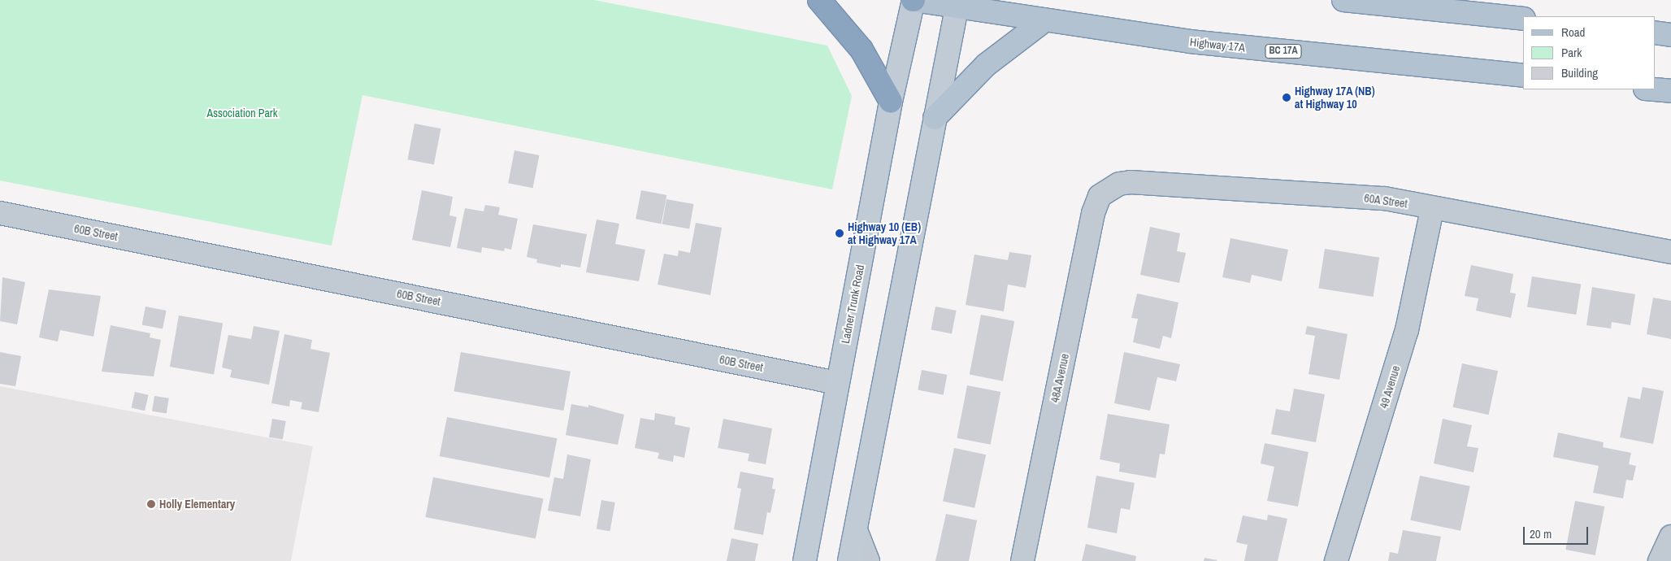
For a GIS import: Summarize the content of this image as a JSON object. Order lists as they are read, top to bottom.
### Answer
{
  "streets": {
    "main road": ["Highway 17A", "BC 17A", "Ladner Trunk Road"],
    "street": [
      "60A Street",
      "60B Street",
      "48A Avenue",
      "49 Avenue"
    ]
  },
  "crossings": [
    ["Highway 17A", "Ladner Trunk Road"],
    ["60A Street", "48A Avenue"],
    ["60A Street", "49 Avenue"],
    ["60B Street", "Ladner Trunk Road"]
  ],
  "parks": ["Association Park"],
  "places": ["Highway 17A (NB) at Highway 10", "Highway 10 (EB) at Highway 17A", "Holly Elementary"],
  "legend": ["Road", "Park", "Building"],
  "scale_bar": "20 m"
}
